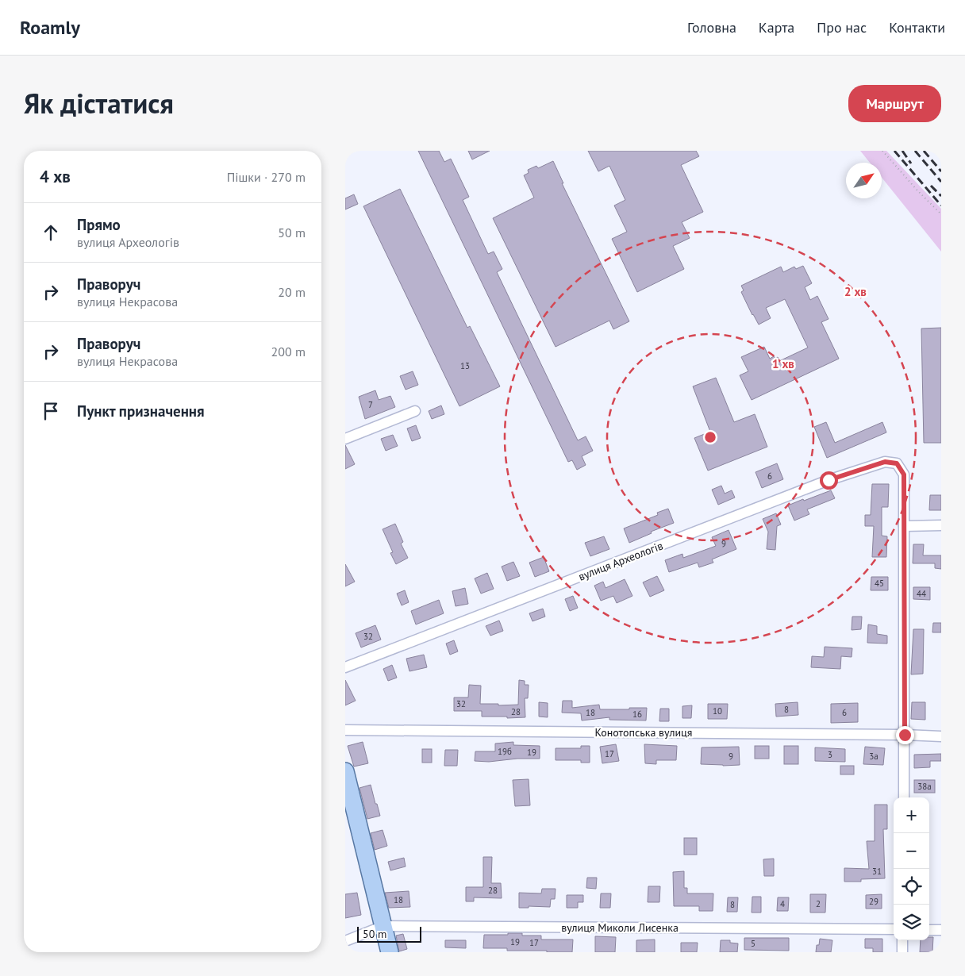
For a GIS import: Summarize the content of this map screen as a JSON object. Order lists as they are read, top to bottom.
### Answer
{
  "streets": {
    "street": ["вулиця Археологів", "Конотопська вулиця", "вулиця Миколи Лисенка"]
  },
  "house_numbers": [
    "13",
    "7",
    "6",
    "9",
    "45",
    "44",
    "32",
    "32",
    "8",
    "10",
    "28",
    "18",
    "6",
    "16",
    "19б",
    "19",
    "17",
    "3",
    "9",
    "3а",
    "38а",
    "31",
    "28",
    "18",
    "29",
    "4",
    "2",
    "8",
    "19",
    "17",
    "5"
  ],
  "scale_bar": "50 m",
  "north": "top right",
  "page": {
    "header": "Roamly",
    "nav": [
      "Головна",
      "Карта",
      "Про нас",
      "Контакти"
    ],
    "title": "Як дістатися",
    "buttons": "Маршрут",
    "heading": ["4 хв", "Пішки · 270 m"],
    "list": [
      ["Прямо", "вулиця Археологів", "50 m"],
      ["Праворуч", "вулиця Некрасова", "20 m"],
      ["Праворуч", "вулиця Некрасова", "200 m"],
      "Пункт призначення"
    ],
    "map_buttons": ["+", "−"],
    "scale": "50 m"
  },
  "rings": ["2 хв", "1 хв"]
}
